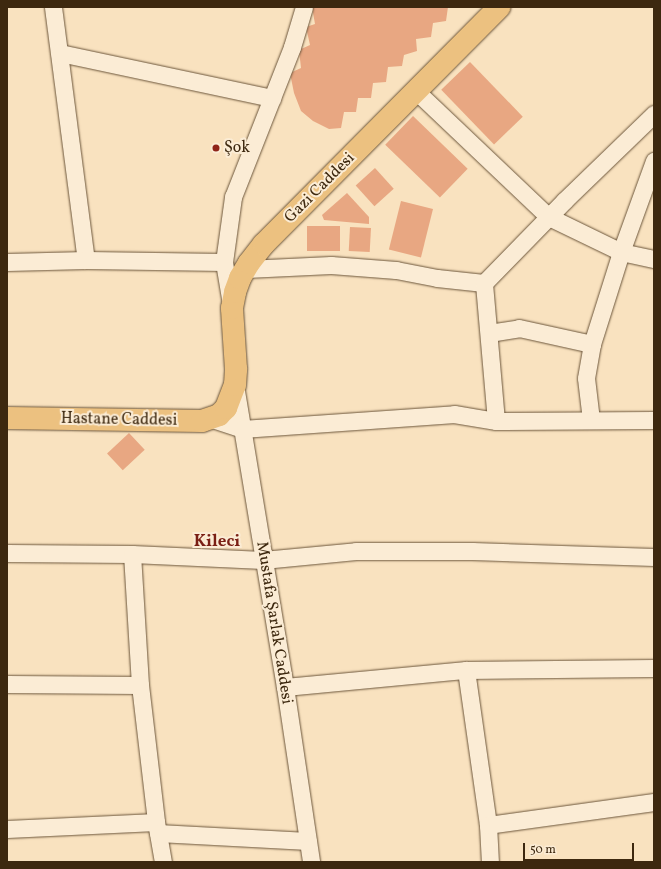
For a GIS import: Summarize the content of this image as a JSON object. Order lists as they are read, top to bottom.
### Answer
{
  "streets": {
    "main road": ["Gazi Caddesi", "Hastane Caddesi"],
    "street": ["Mustafa Şarlak Caddesi"]
  },
  "crossings": [
    ["Gazi Caddesi", "Hastane Caddesi"],
    ["Gazi Caddesi", "Mustafa Şarlak Caddesi"]
  ],
  "districts": ["Kileci"],
  "places": ["Şok"],
  "scale_bar": "50 m"
}
